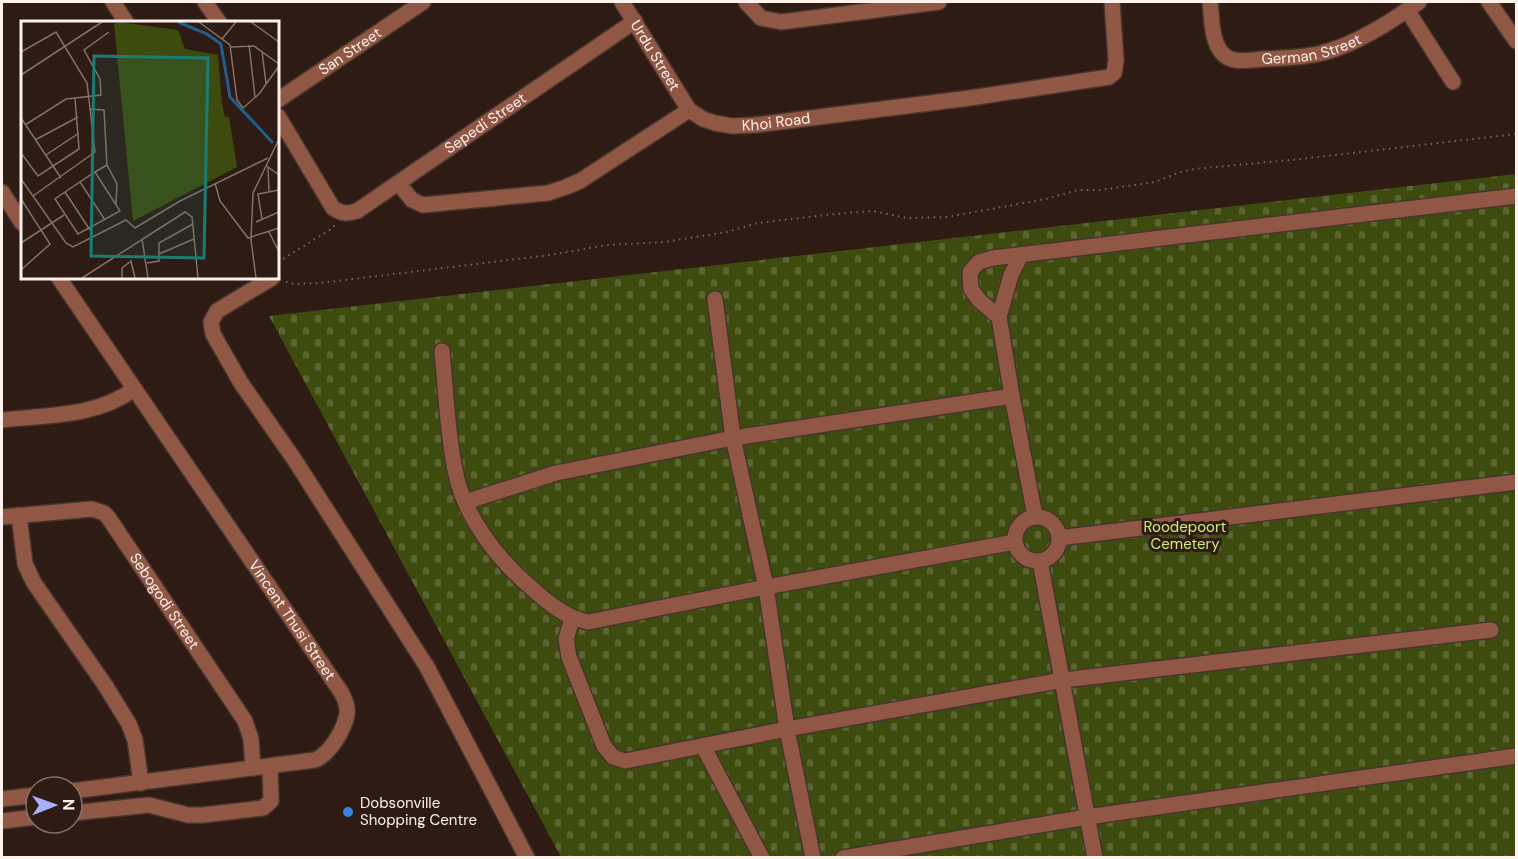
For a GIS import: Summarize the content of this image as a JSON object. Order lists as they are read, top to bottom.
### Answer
{
  "streets": {
    "street": [
      "German Street",
      "San Street",
      "Urdu Street",
      "Khoi Road",
      "Sepedi Street",
      "Sebogodi Street",
      "Vincent Thusi Street"
    ]
  },
  "crossings": [
    ["Urdu Street", "Khoi Road"],
    ["Urdu Street", "Sepedi Street"],
    ["Sebogodi Street", "Vincent Thusi Street"]
  ],
  "parks": ["Roodepoort Cemetery"],
  "places": ["Dobsonville Shopping Centre"],
  "north": "right"
}
